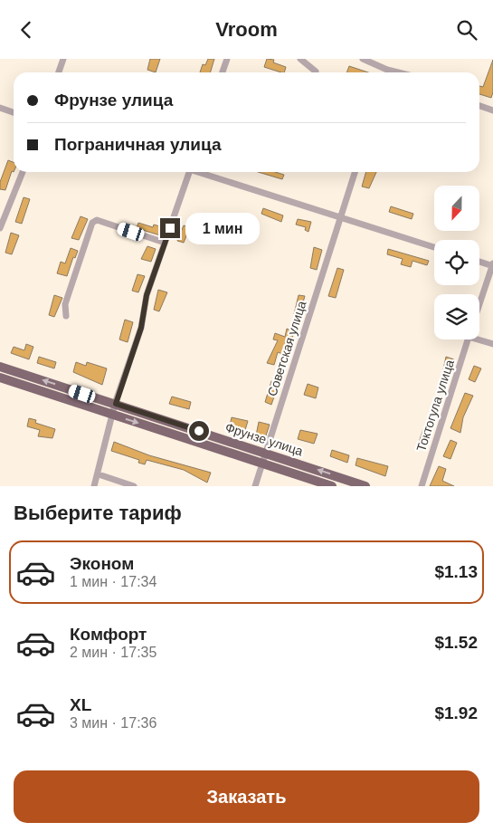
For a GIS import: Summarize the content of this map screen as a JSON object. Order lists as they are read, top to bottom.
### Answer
{
  "streets": {
    "main road": ["Фрунзе улица"],
    "street": ["Советская улица", "Токтогула улица"]
  },
  "crossings": [
    ["Советская улица", "Фрунзе улица"]
  ],
  "north": "bottom",
  "page": {
    "header": "Vroom",
    "banner": ["Фрунзе улица", "Пограничная улица"],
    "bubble": "1 мин",
    "heading": "Выберите тариф",
    "list": [
      {
        "name": "Эконом",
        "note": "1 мин · 17:34",
        "value": "$1.13"
      },
      {
        "name": "Комфорт",
        "note": "2 мин · 17:35",
        "value": "$1.52"
      },
      {
        "name": "XL",
        "note": "3 мин · 17:36",
        "value": "$1.92"
      }
    ],
    "buttons": "Заказать"
  }
}
